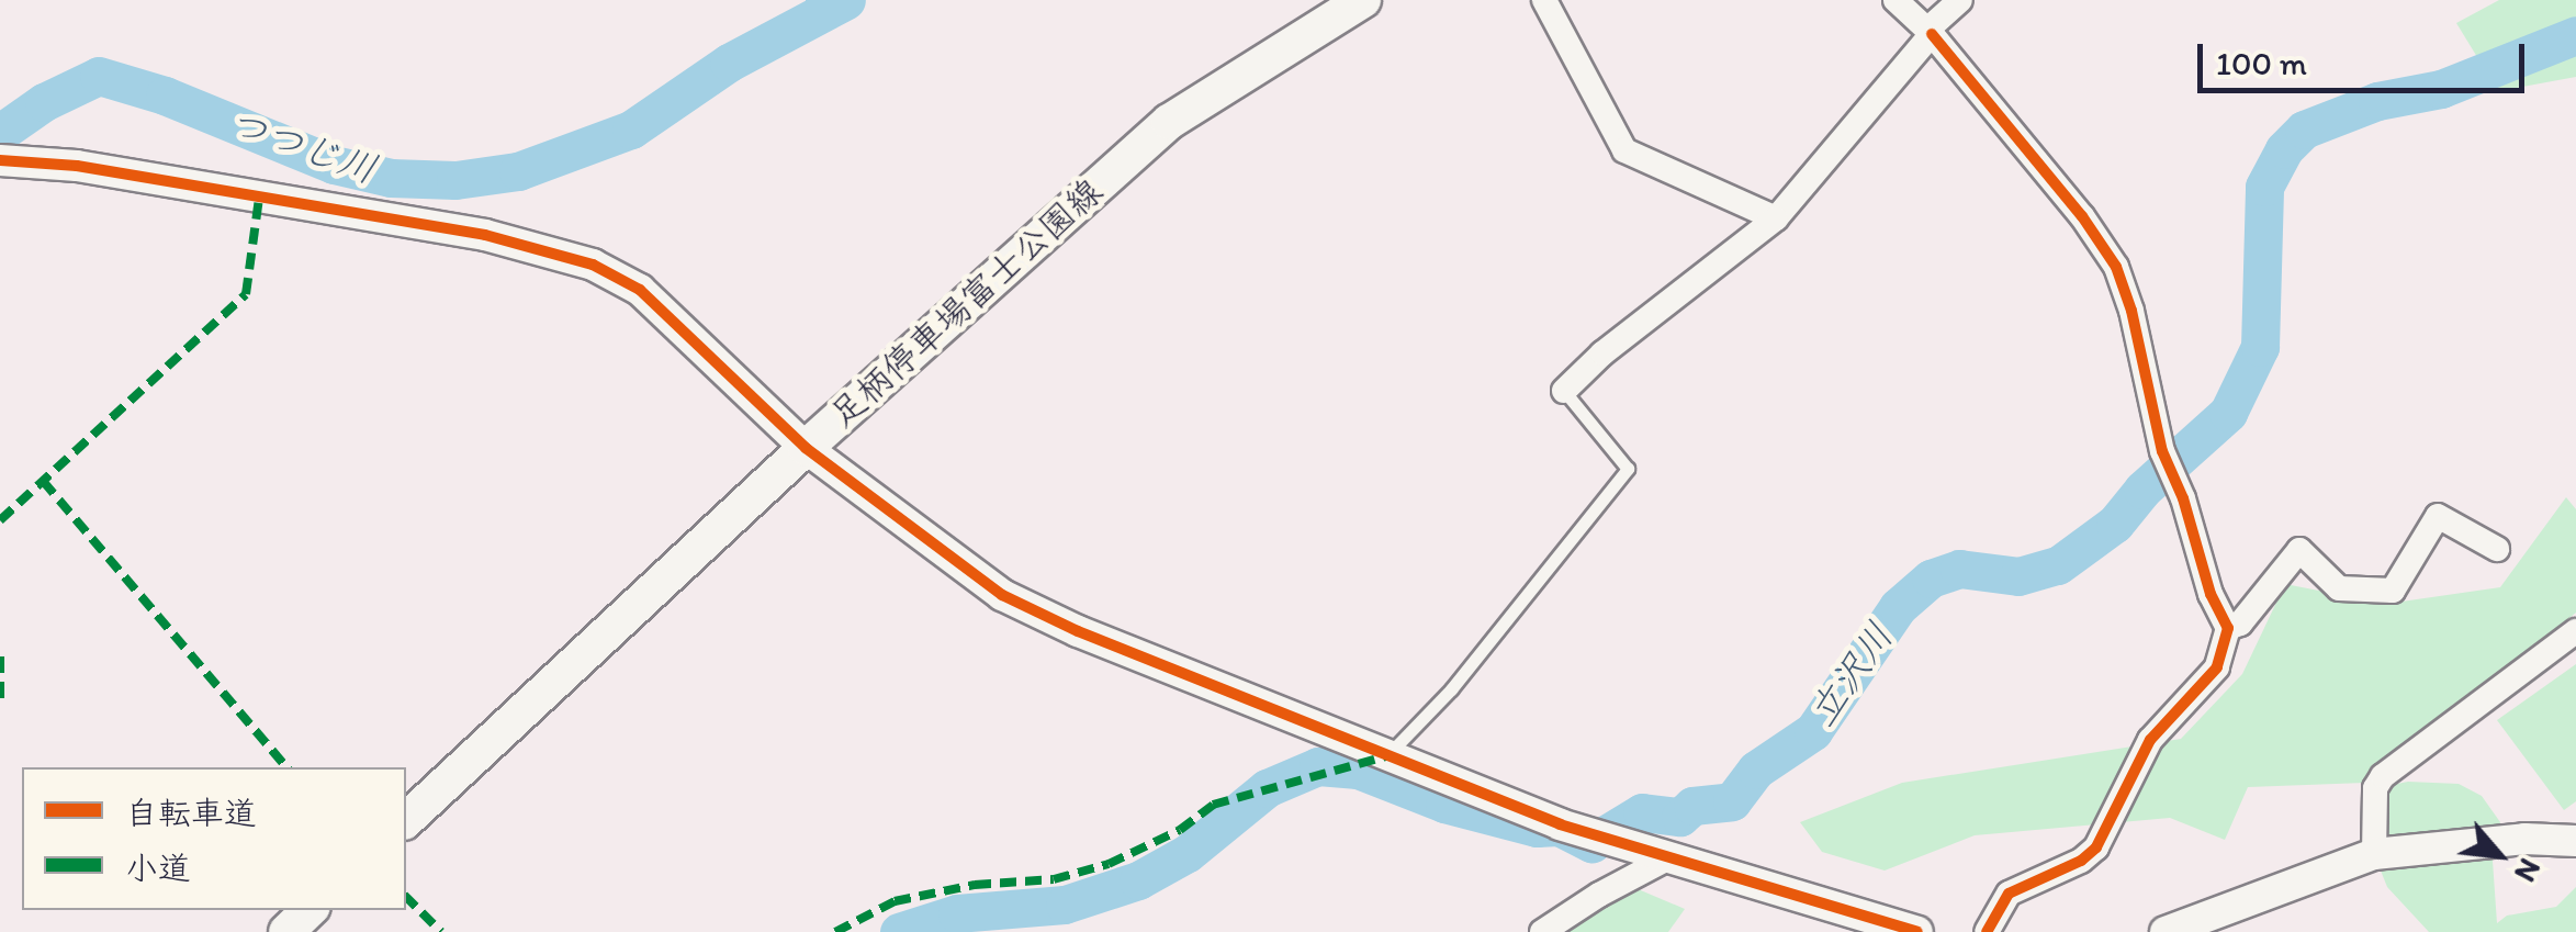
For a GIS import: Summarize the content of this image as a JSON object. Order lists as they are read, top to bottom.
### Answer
{
  "streets": {
    "main road": ["足柄停車場富士公園線"]
  },
  "water": ["つつじ川", "立沢川"],
  "legend": ["自転車道", "小道"],
  "scale_bar": "100 m",
  "north": "bottom right"
}
